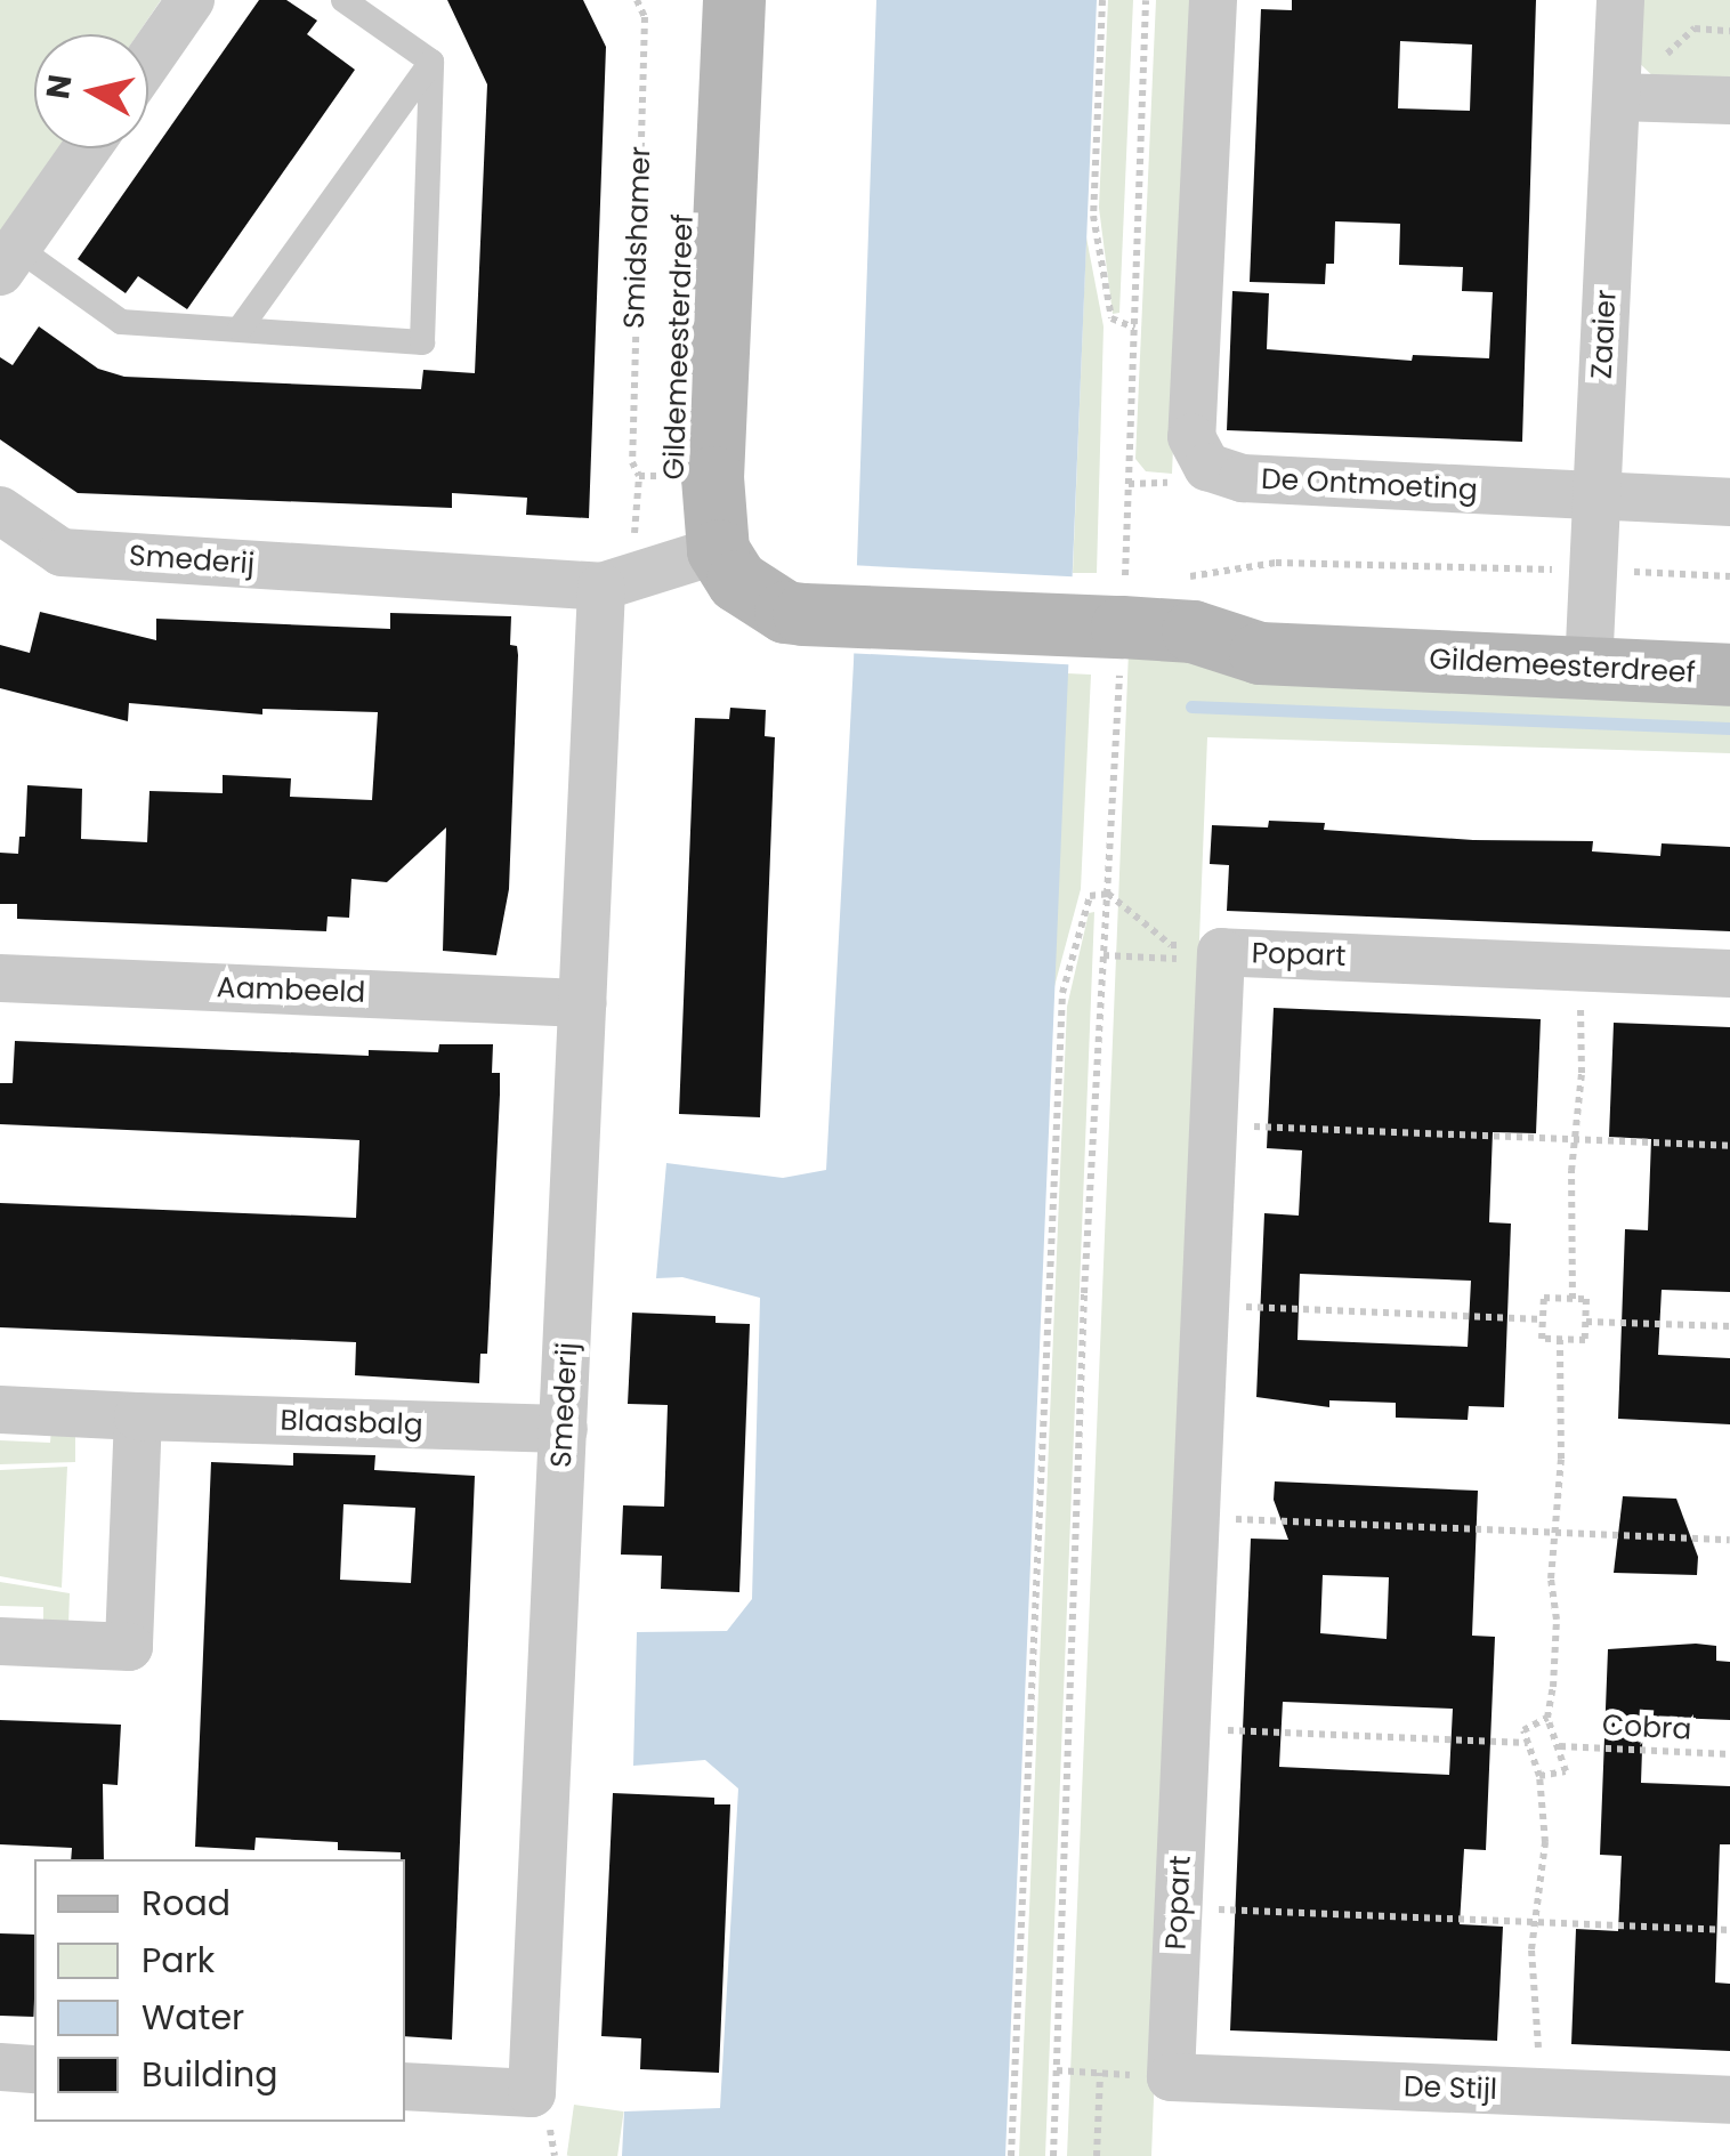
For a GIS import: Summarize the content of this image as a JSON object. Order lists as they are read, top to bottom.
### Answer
{
  "streets": {
    "street": [
      "Zaaier",
      "Gildemeesterdreef",
      "De Ontmoeting",
      "Smederij",
      "Popart",
      "Aambeeld",
      "Blaasbalg",
      "De Stijl"
    ],
    "path": ["Smidshamer", "Cobra"]
  },
  "crossings": [
    ["Zaaier", "Gildemeesterdreef"],
    ["Zaaier", "De Ontmoeting"],
    ["Gildemeesterdreef", "Smederij"],
    ["Smederij", "Aambeeld"],
    ["Smederij", "Blaasbalg"],
    ["Popart", "De Stijl"]
  ],
  "legend": [
    "Road",
    "Park",
    "Water",
    "Building"
  ],
  "north": "left"
}
